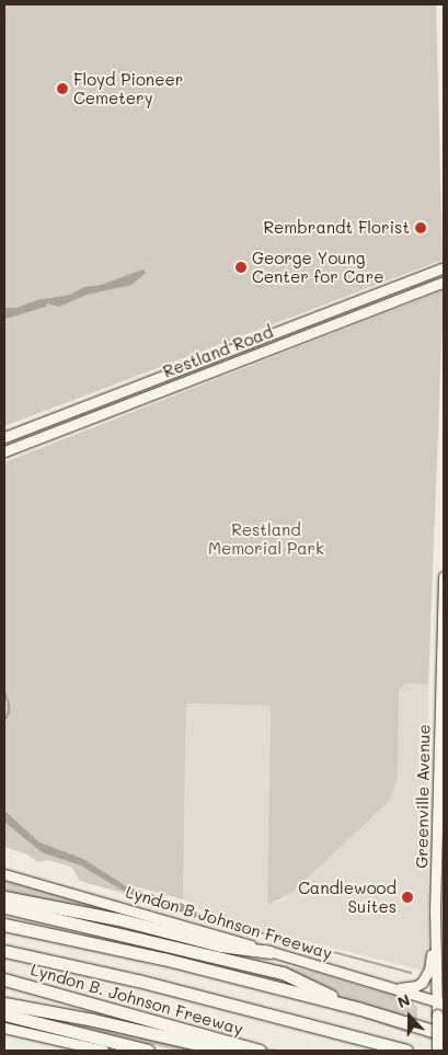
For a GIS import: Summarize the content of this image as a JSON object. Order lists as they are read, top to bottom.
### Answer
{
  "streets": {
    "highway": ["Lyndon B. Johnson Freeway"],
    "main road": ["Restland Road", "Greenville Avenue", "Lyndon B Johnson Freeway"]
  },
  "crossings": [
    ["Greenville Avenue", "Lyndon B Johnson Freeway"]
  ],
  "parks": ["Restland Memorial Park"],
  "places": [
    "Floyd Pioneer Cemetery",
    "Rembrandt Florist",
    "George Young Center for Care",
    "Candlewood Suites"
  ],
  "north": "top"
}
